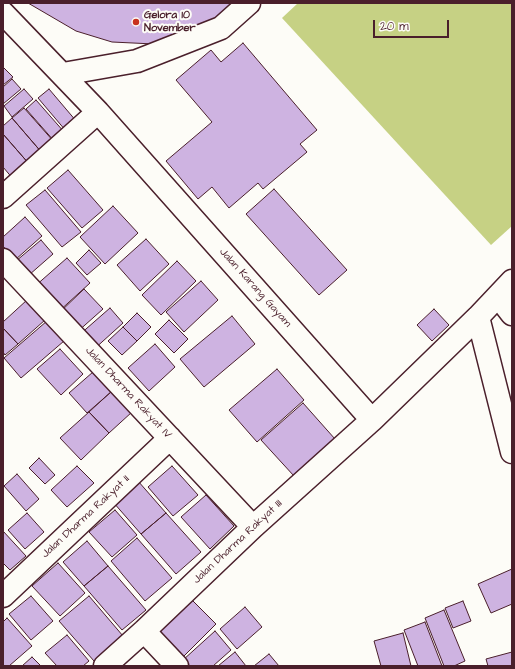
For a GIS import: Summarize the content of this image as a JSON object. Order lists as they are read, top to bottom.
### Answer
{
  "streets": {
    "street": [
      "Jalan Karang Gayam",
      "Jalan Dharma Rakyat IV",
      "Jalan Dharma Rakyat II",
      "Jalan Dharma Rakyat III"
    ]
  },
  "crossings": [
    ["Jalan Karang Gayam", "Jalan Dharma Rakyat III"],
    ["Jalan Dharma Rakyat IV", "Jalan Dharma Rakyat II"],
    ["Jalan Dharma Rakyat IV", "Jalan Dharma Rakyat III"]
  ],
  "places": ["Gelora 10 November"],
  "scale_bar": "20 m"
}
